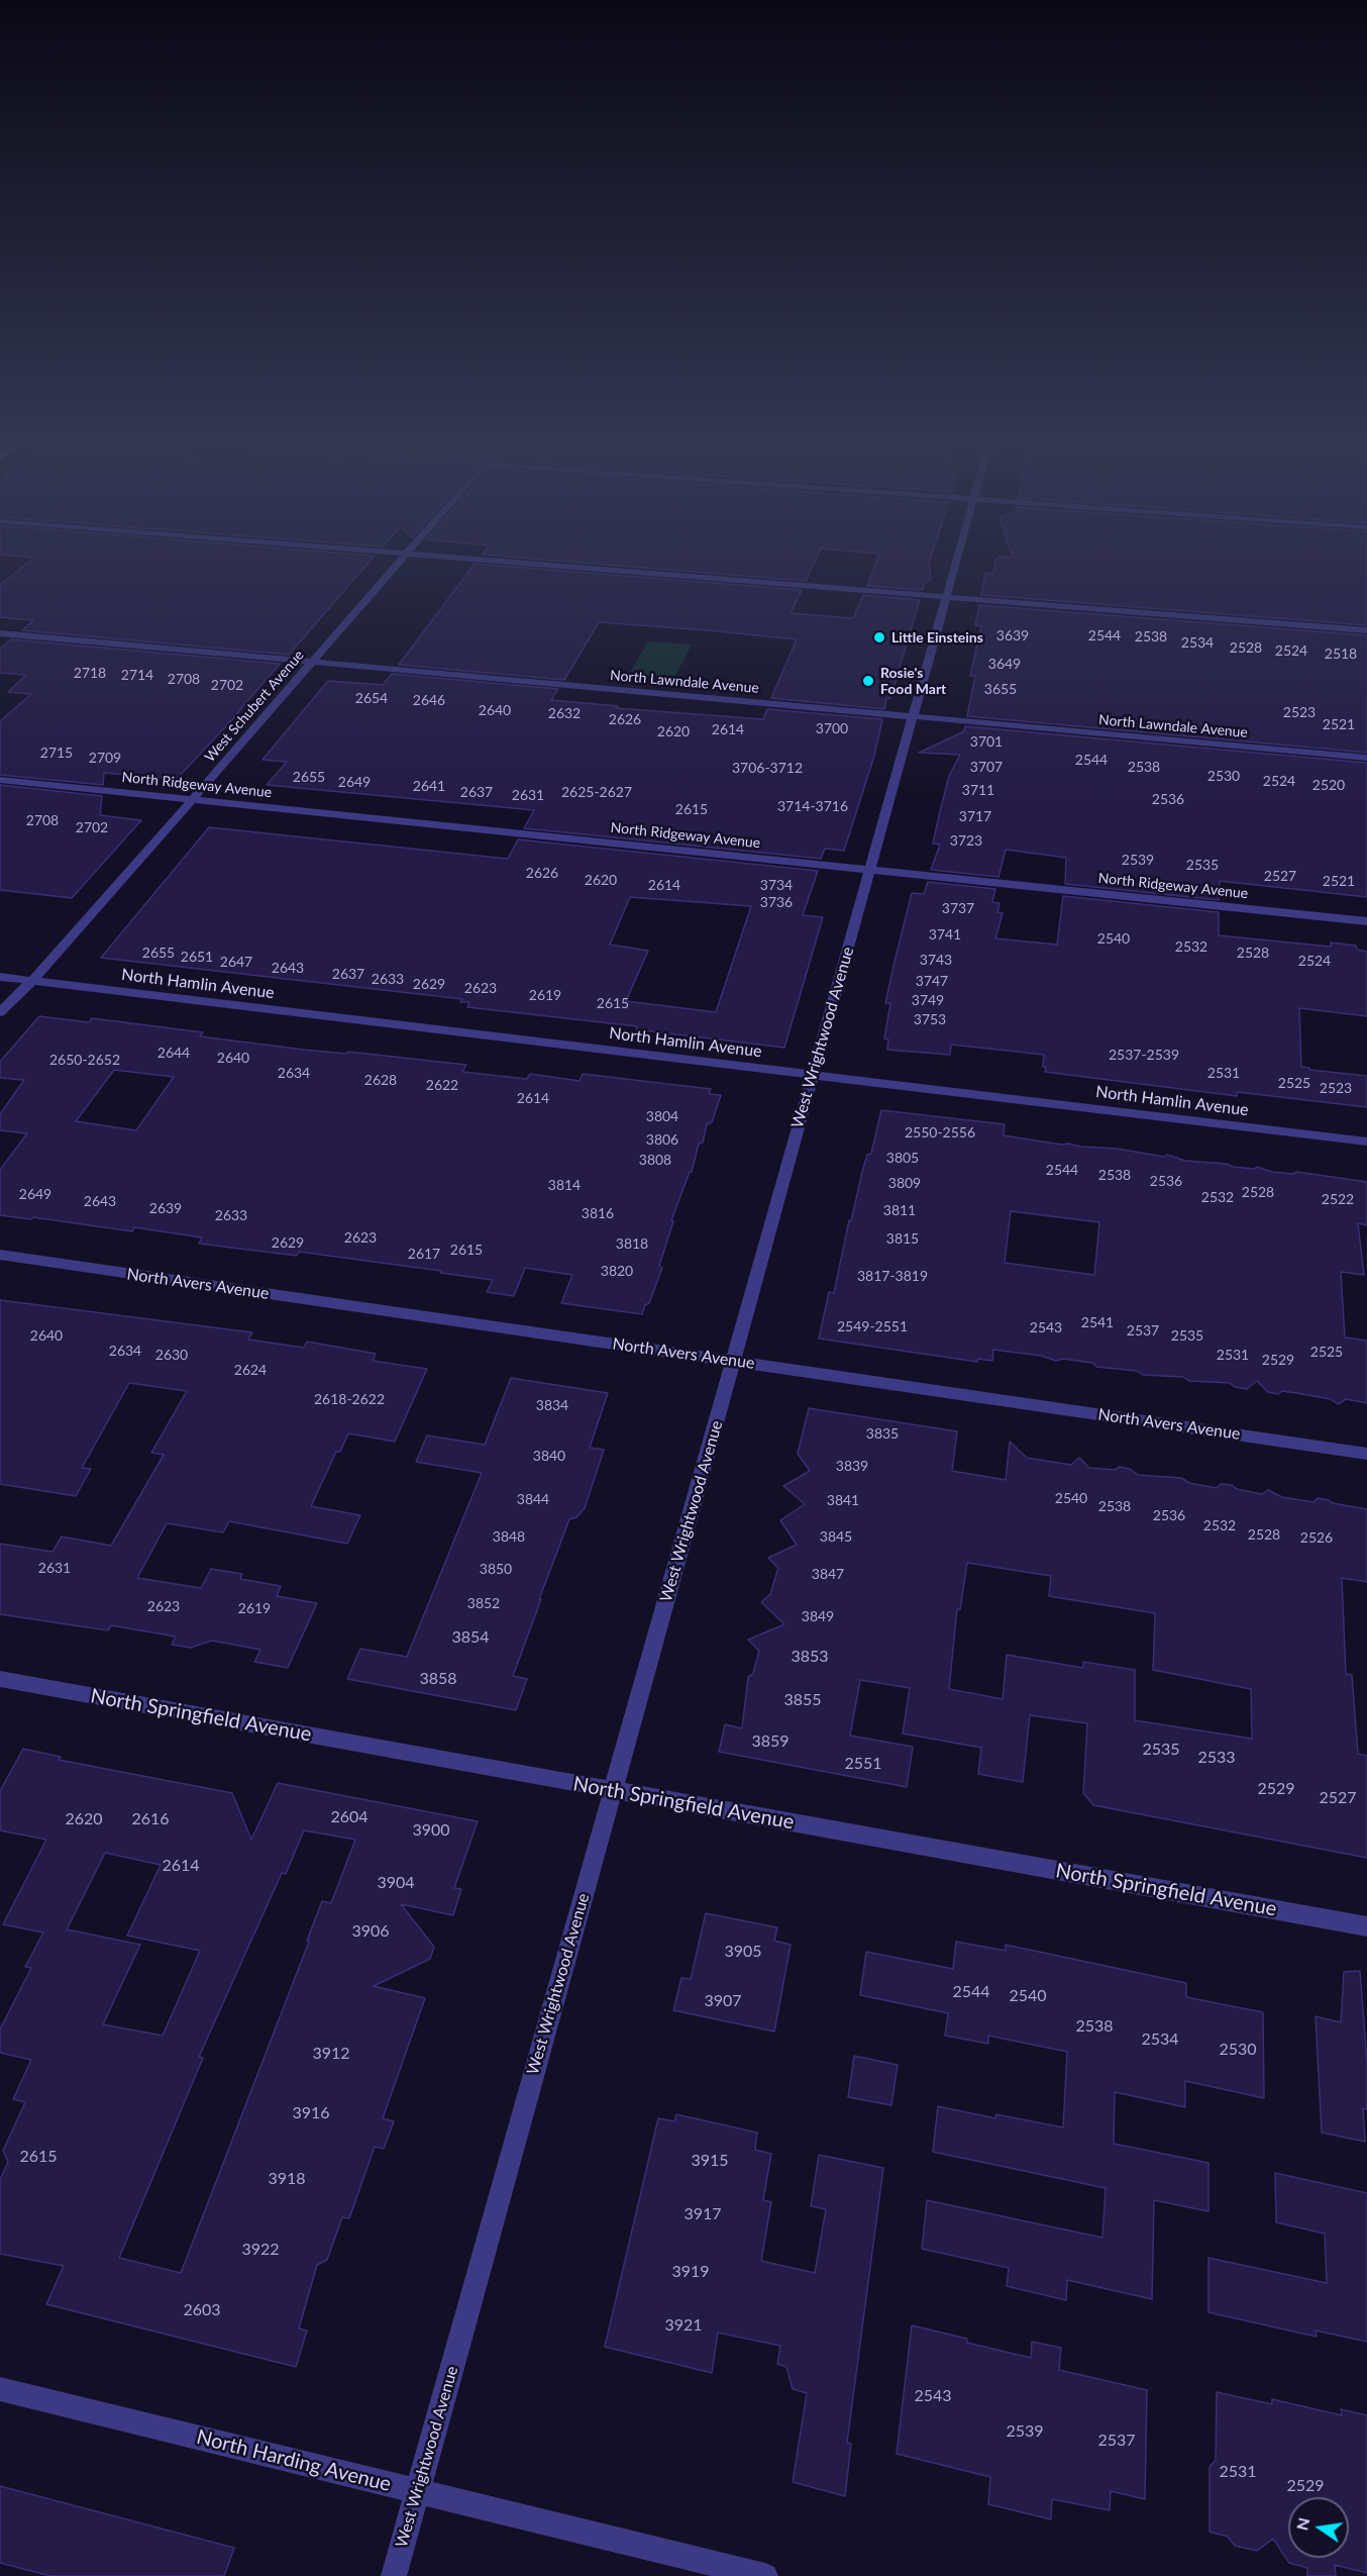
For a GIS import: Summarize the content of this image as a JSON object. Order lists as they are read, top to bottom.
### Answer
{
  "streets": {
    "street": [
      "North Lawndale Avenue",
      "West Schubert Avenue",
      "North Ridgeway Avenue",
      "North Hamlin Avenue",
      "West Wrightwood Avenue",
      "North Avers Avenue",
      "North Springfield Avenue",
      "North Harding Avenue"
    ]
  },
  "crossings": [
    ["North Lawndale Avenue", "West Schubert Avenue"],
    ["North Lawndale Avenue", "West Wrightwood Avenue"],
    ["West Schubert Avenue", "North Ridgeway Avenue"],
    ["West Schubert Avenue", "North Hamlin Avenue"],
    ["North Ridgeway Avenue", "West Wrightwood Avenue"],
    ["North Hamlin Avenue", "West Wrightwood Avenue"],
    ["West Wrightwood Avenue", "North Avers Avenue"],
    ["West Wrightwood Avenue", "North Springfield Avenue"],
    ["West Wrightwood Avenue", "North Harding Avenue"]
  ],
  "places": ["Little Einsteins", "Rosie's Food Mart"],
  "house_numbers": [
    "3639",
    "2544",
    "2538",
    "2534",
    "2528",
    "2524",
    "2518",
    "3649",
    "2718",
    "2714",
    "2708",
    "2702",
    "3655",
    "2654",
    "2646",
    "2640",
    "2523",
    "2632",
    "2626",
    "2521",
    "3700",
    "2614",
    "2620",
    "3701",
    "2715",
    "2709",
    "2544",
    "3707",
    "2538",
    "3706-3712",
    "2530",
    "2655",
    "2524",
    "2649",
    "2520",
    "2641",
    "3711",
    "2637",
    "2625-2627",
    "2631",
    "2536",
    "3714-3716",
    "2615",
    "3717",
    "2708",
    "2702",
    "3723",
    "2539",
    "2535",
    "2626",
    "2527",
    "2620",
    "2521",
    "2614",
    "3734",
    "3736",
    "3737",
    "3741",
    "2540",
    "2532",
    "2655",
    "2528",
    "2651",
    "3743",
    "2524",
    "2647",
    "2643",
    "2637",
    "2633",
    "3747",
    "2629",
    "2623",
    "2619",
    "3749",
    "2615",
    "3753",
    "2644",
    "2537-2539",
    "2640",
    "2650-2652",
    "2634",
    "2531",
    "2628",
    "2525",
    "2622",
    "2523",
    "2614",
    "3804",
    "2550-2556",
    "3806",
    "3805",
    "3808",
    "2544",
    "2538",
    "2536",
    "3809",
    "3814",
    "2528",
    "2649",
    "2532",
    "2522",
    "2643",
    "2639",
    "3811",
    "3816",
    "2633",
    "2623",
    "3815",
    "2629",
    "3818",
    "2615",
    "2617",
    "3820",
    "3817-3819",
    "2541",
    "2549-2551",
    "2543",
    "2537",
    "2640",
    "2535",
    "2634",
    "2525",
    "2630",
    "2531",
    "2529",
    "2624",
    "2618-2622",
    "3834",
    "3835",
    "3840",
    "3839",
    "2540",
    "3844",
    "3841",
    "2538",
    "2536",
    "2532",
    "2528",
    "3848",
    "3845",
    "2526",
    "2631",
    "3850",
    "3847",
    "3852",
    "2623",
    "2619",
    "3849",
    "3854",
    "3853",
    "3858",
    "3855",
    "3859",
    "2535",
    "2533",
    "2551",
    "2529",
    "2527",
    "2604",
    "2620",
    "2616",
    "3900",
    "2614",
    "3904",
    "3906",
    "3905",
    "2544",
    "2540",
    "3907",
    "2538",
    "2534",
    "2530",
    "3912",
    "3916",
    "2615",
    "3915",
    "3918",
    "3917",
    "3922",
    "3919",
    "2603",
    "3921",
    "2543",
    "2539",
    "2537",
    "2531",
    "2529"
  ],
  "north": "left"
}
